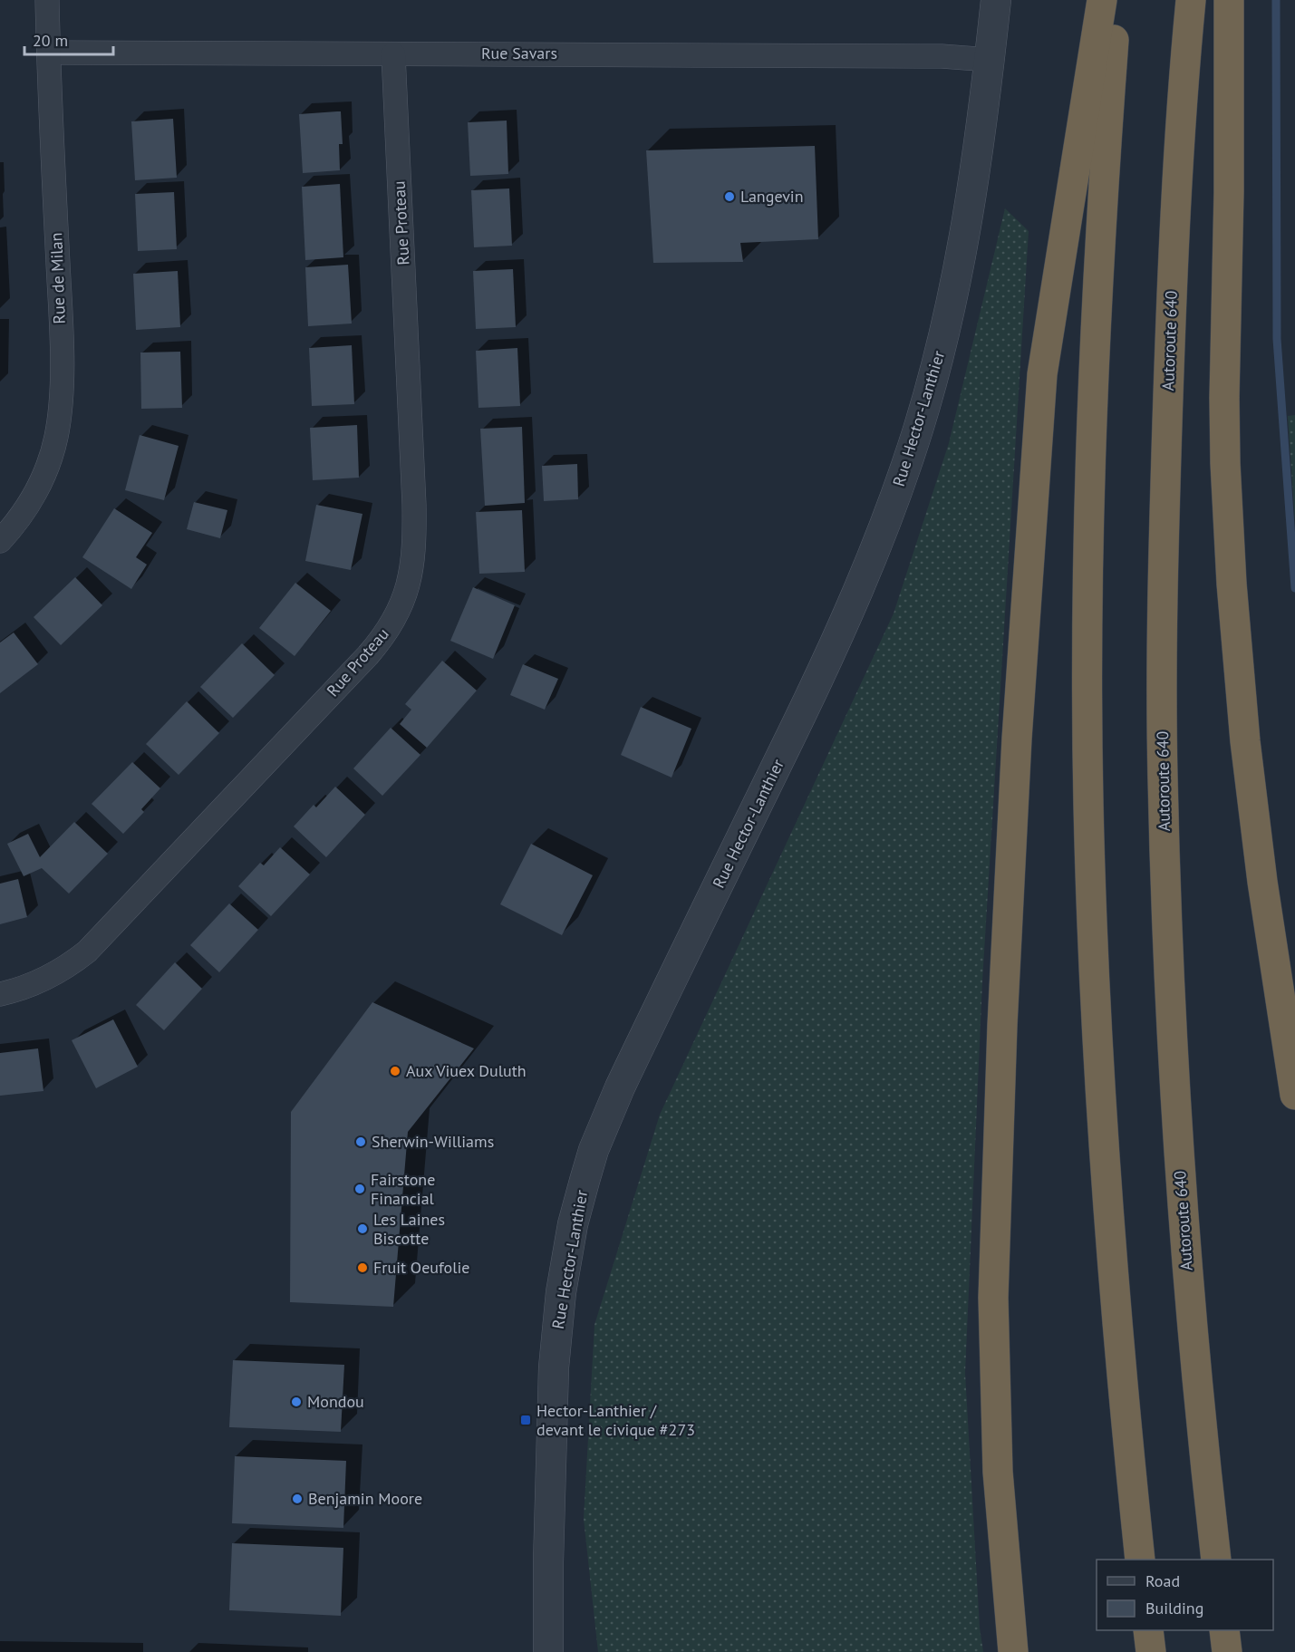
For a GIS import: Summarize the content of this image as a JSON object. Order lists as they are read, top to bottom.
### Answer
{
  "streets": {
    "highway": ["Autoroute 640"],
    "street": [
      "Rue Savars",
      "Rue Proteau",
      "Rue de Milan",
      "Rue Hector-Lanthier"
    ]
  },
  "crossings": [
    ["Rue Savars", "Rue Proteau"],
    ["Rue Savars", "Rue de Milan"],
    ["Rue Savars", "Rue Hector-Lanthier"]
  ],
  "places": {
    "other": [
      "Langevin",
      "Aux Viuex Duluth",
      "Sherwin-Williams",
      "Fairstone Financial",
      "Les Laines Biscotte",
      "Fruit Oeufolie",
      "Mondou",
      "Benjamin Moore"
    ],
    "transit": ["Hector-Lanthier / devant le civique #273"]
  },
  "legend": ["Road", "Building"],
  "scale_bar": "20 m"
}
